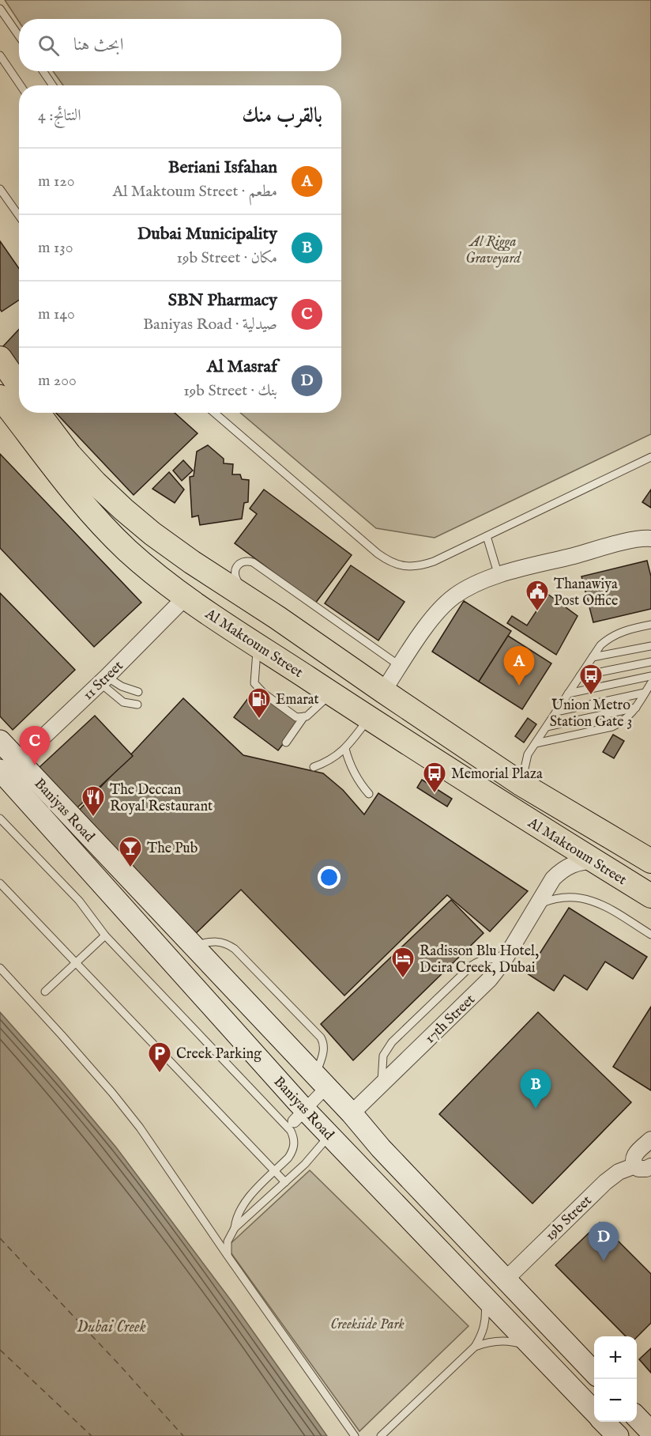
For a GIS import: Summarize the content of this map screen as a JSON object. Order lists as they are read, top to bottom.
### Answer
{
  "streets": {
    "main road": ["Al Maktoum Street", "Baniyas Road"],
    "street": ["11 Street", "17th Street", "19b Street"]
  },
  "crossings": [
    ["Al Maktoum Street", "11 Street"],
    ["Al Maktoum Street", "17th Street"],
    ["11 Street", "Baniyas Road"]
  ],
  "water": ["Dubai Creek"],
  "parks": ["Al Rigga Graveyard", "Creekside Park"],
  "places": {
    "public building": ["Thanawiya Post Office"],
    "bus stop": ["Union Metro Station Gate 3", "Memorial Plaza"],
    "fuel station": ["Emarat"],
    "restaurant": ["The Deccan Royal Restaurant"],
    "bar": ["The Pub"],
    "hotel": ["Radisson Blu Hotel, Deira Creek, Dubai"],
    "parking": ["Creek Parking"]
  },
  "page": {
    "search": "ابحث هنا",
    "heading": ["بالقرب منك", "النتائج: 4"],
    "list": [
      {
        "mark": "A",
        "name": "Beriani Isfahan",
        "note": "مطعم · Al Maktoum Street",
        "value": "120 m"
      },
      {
        "mark": "B",
        "name": "Dubai Municipality",
        "note": "مكان · 19b Street",
        "value": "130 m"
      },
      {
        "mark": "C",
        "name": "SBN Pharmacy",
        "note": "صيدلية · Baniyas Road",
        "value": "140 m"
      },
      {
        "mark": "D",
        "name": "Al Masraf",
        "note": "بنك · 19b Street",
        "value": "200 m"
      }
    ],
    "pins": [
      "A",
      "C",
      "B",
      "D"
    ],
    "map_buttons": ["+", "−"]
  }
}
